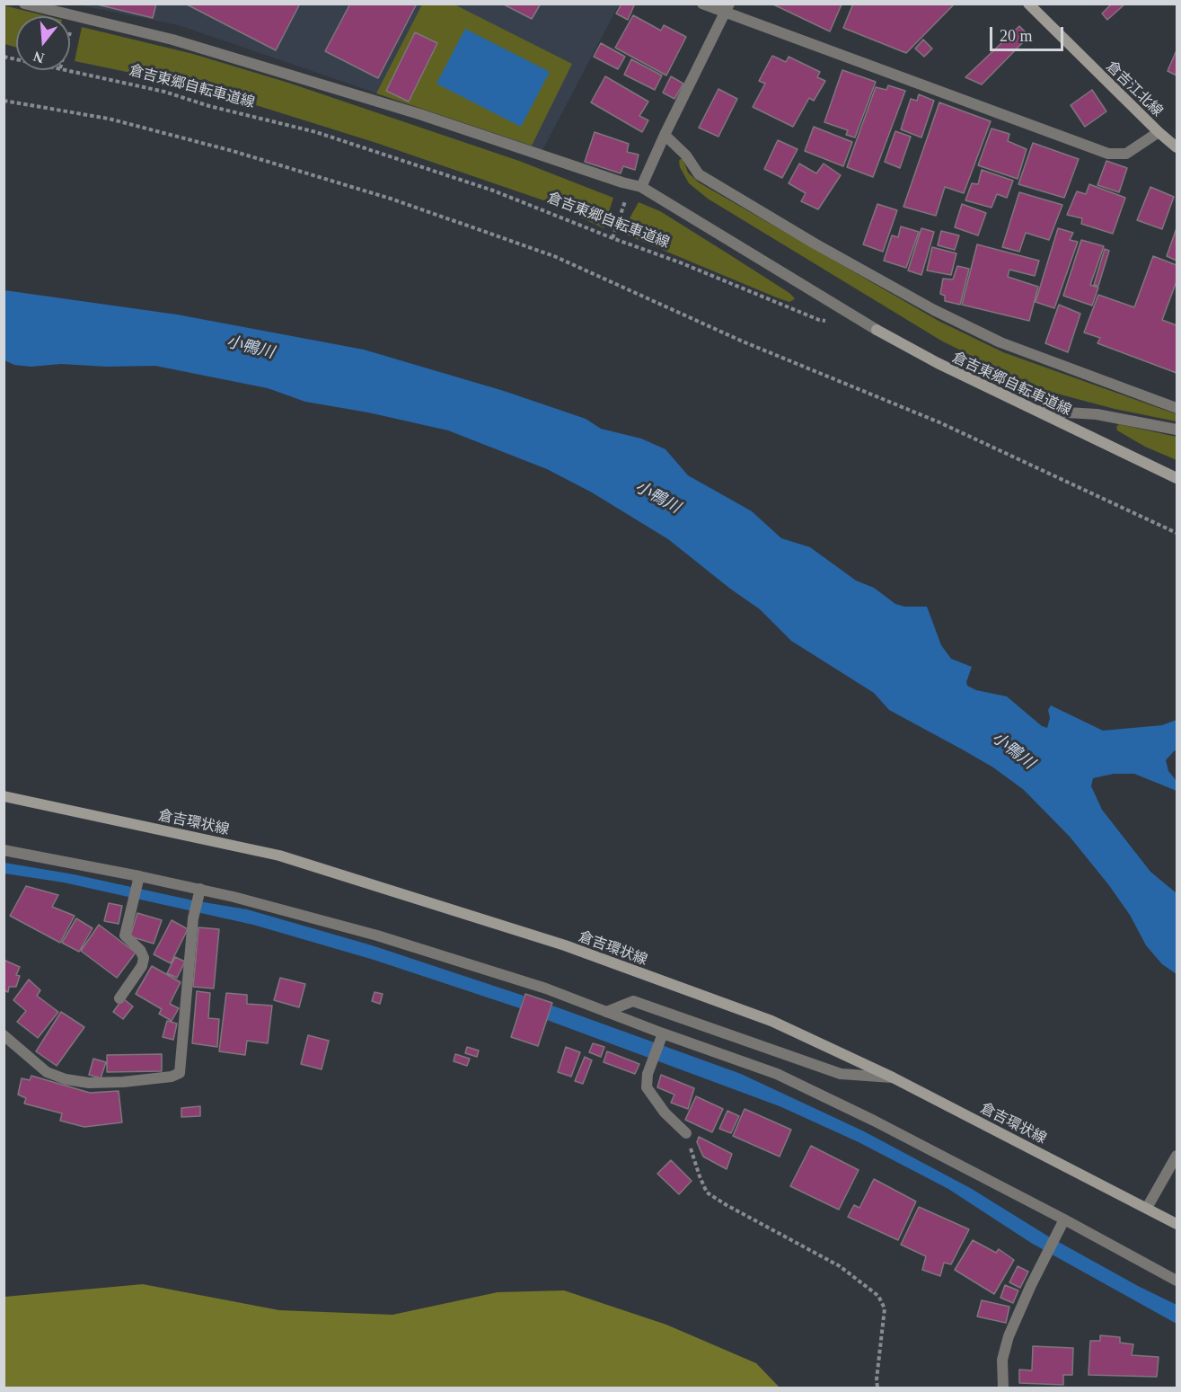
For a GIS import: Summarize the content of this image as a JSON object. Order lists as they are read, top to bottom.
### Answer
{
  "streets": {
    "main road": ["倉吉東郷自転車道線", "倉吉江北線", "倉吉環状線"]
  },
  "water": ["小鴨川"],
  "scale_bar": "20 m",
  "north": "bottom"
}
